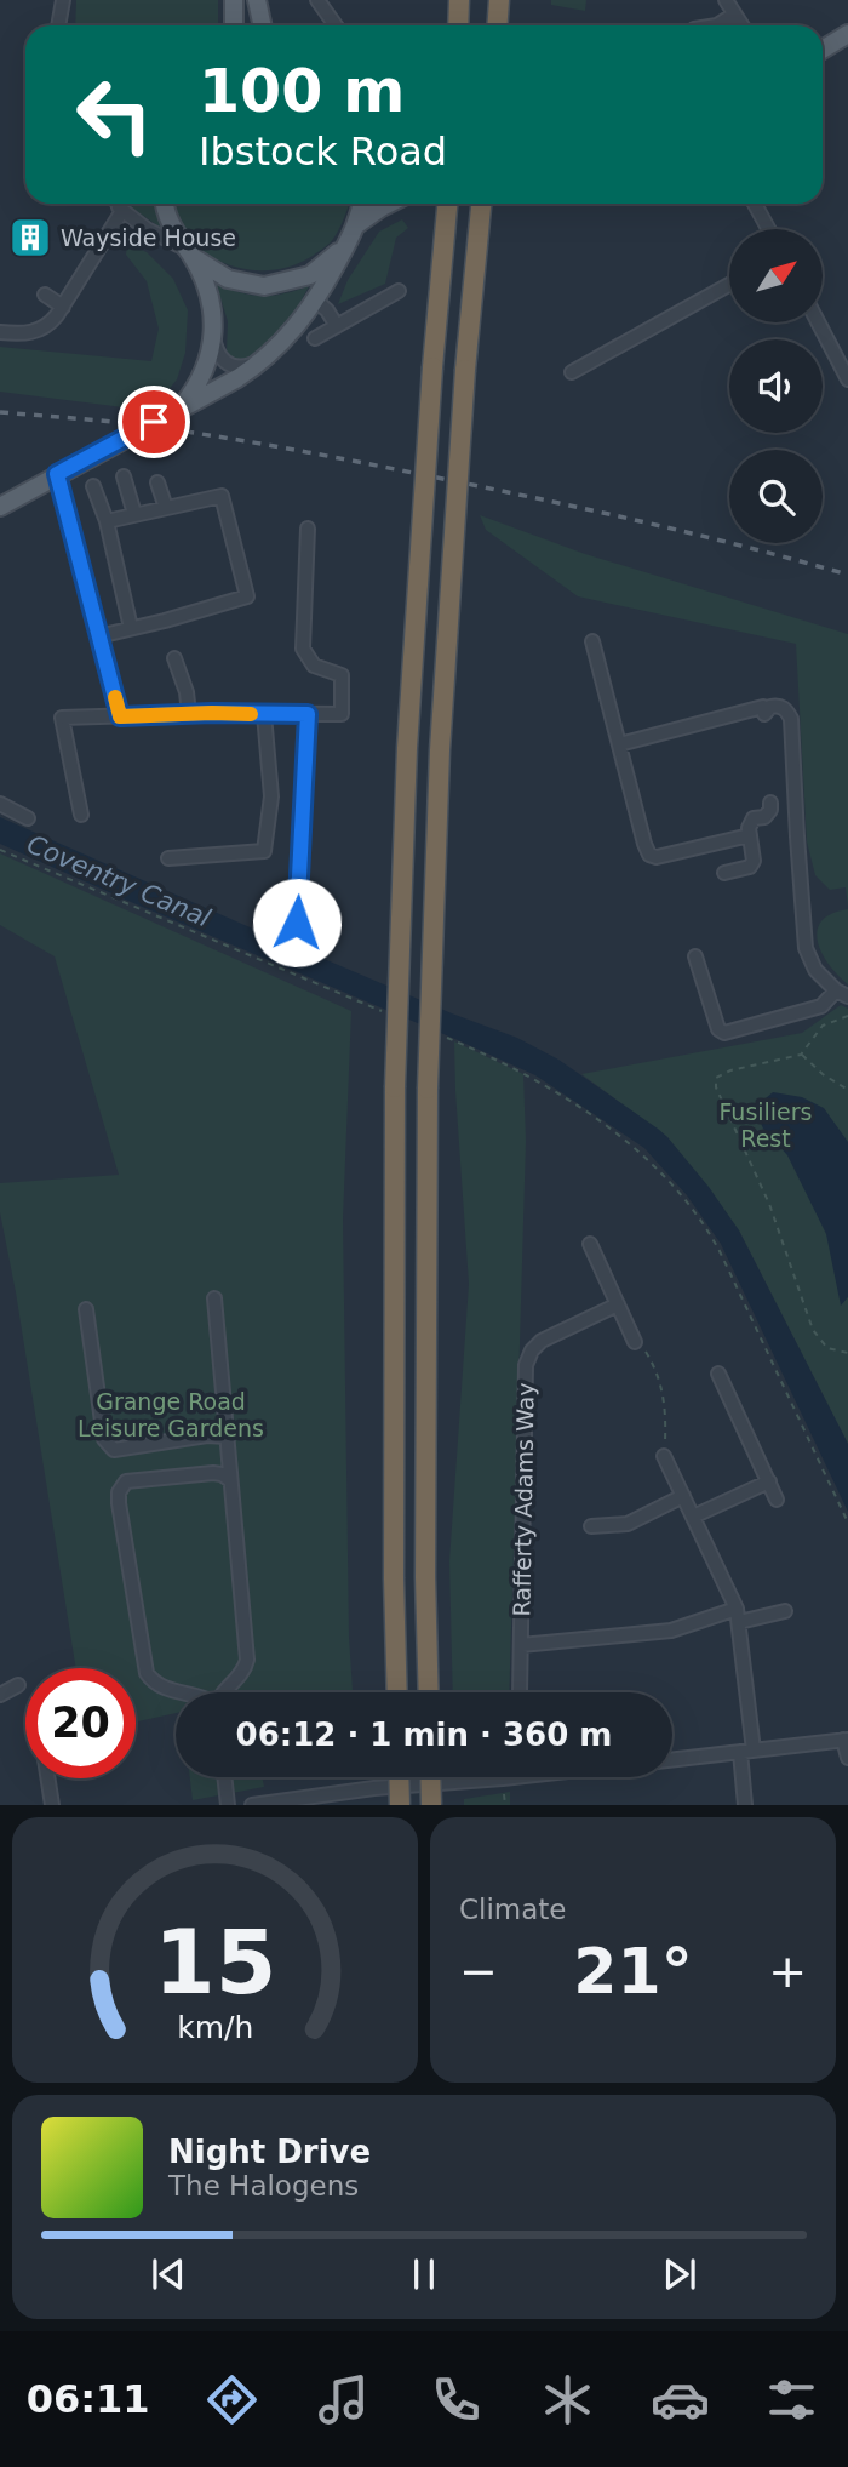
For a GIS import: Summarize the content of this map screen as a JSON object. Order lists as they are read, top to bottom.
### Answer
{
  "streets": {
    "street": ["Rafferty Adams Way"]
  },
  "water": ["Coventry Canal"],
  "parks": ["Fusiliers Rest", "Grange Road Leisure Gardens"],
  "places": {
    "building": ["Wayside House"]
  },
  "north": "top right",
  "page": {
    "turn": ["100 m", "Ibstock Road"],
    "limit": "20",
    "trip": "06:12 · 1 min · 360 m",
    "tile": "Climate",
    "heat": ["−", "21°", "+"],
    "song": ["Night Drive", "The Halogens"],
    "tabs": "06:11",
    "gauge": ["15", "km/h"]
  }
}
